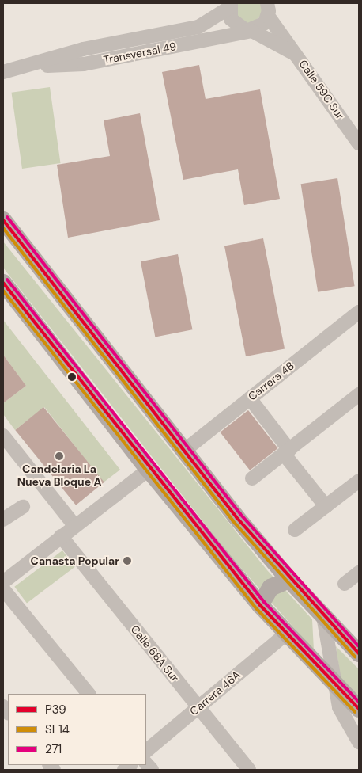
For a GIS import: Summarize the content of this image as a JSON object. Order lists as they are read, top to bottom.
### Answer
{
  "streets": {
    "street": [
      "Transversal 49",
      "Calle 59C Sur",
      "Carrera 48",
      "Calle 68A Sur",
      "Carrera 46A"
    ]
  },
  "crossings": [
    ["Transversal 49", "Calle 59C Sur"],
    ["Calle 68A Sur", "Carrera 46A"]
  ],
  "places": ["Candelaria La Nueva Bloque A", "Canasta Popular"],
  "lines": ["transit line 271", "transit line P39", "transit line SE14"],
  "legend": ["P39", "SE14", "271"]
}
